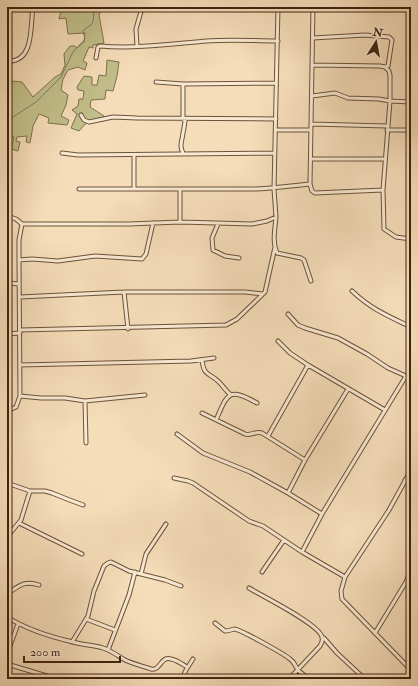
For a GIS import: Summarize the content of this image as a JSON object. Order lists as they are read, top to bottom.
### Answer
{
  "scale_bar": "200 m",
  "north": "top"
}
